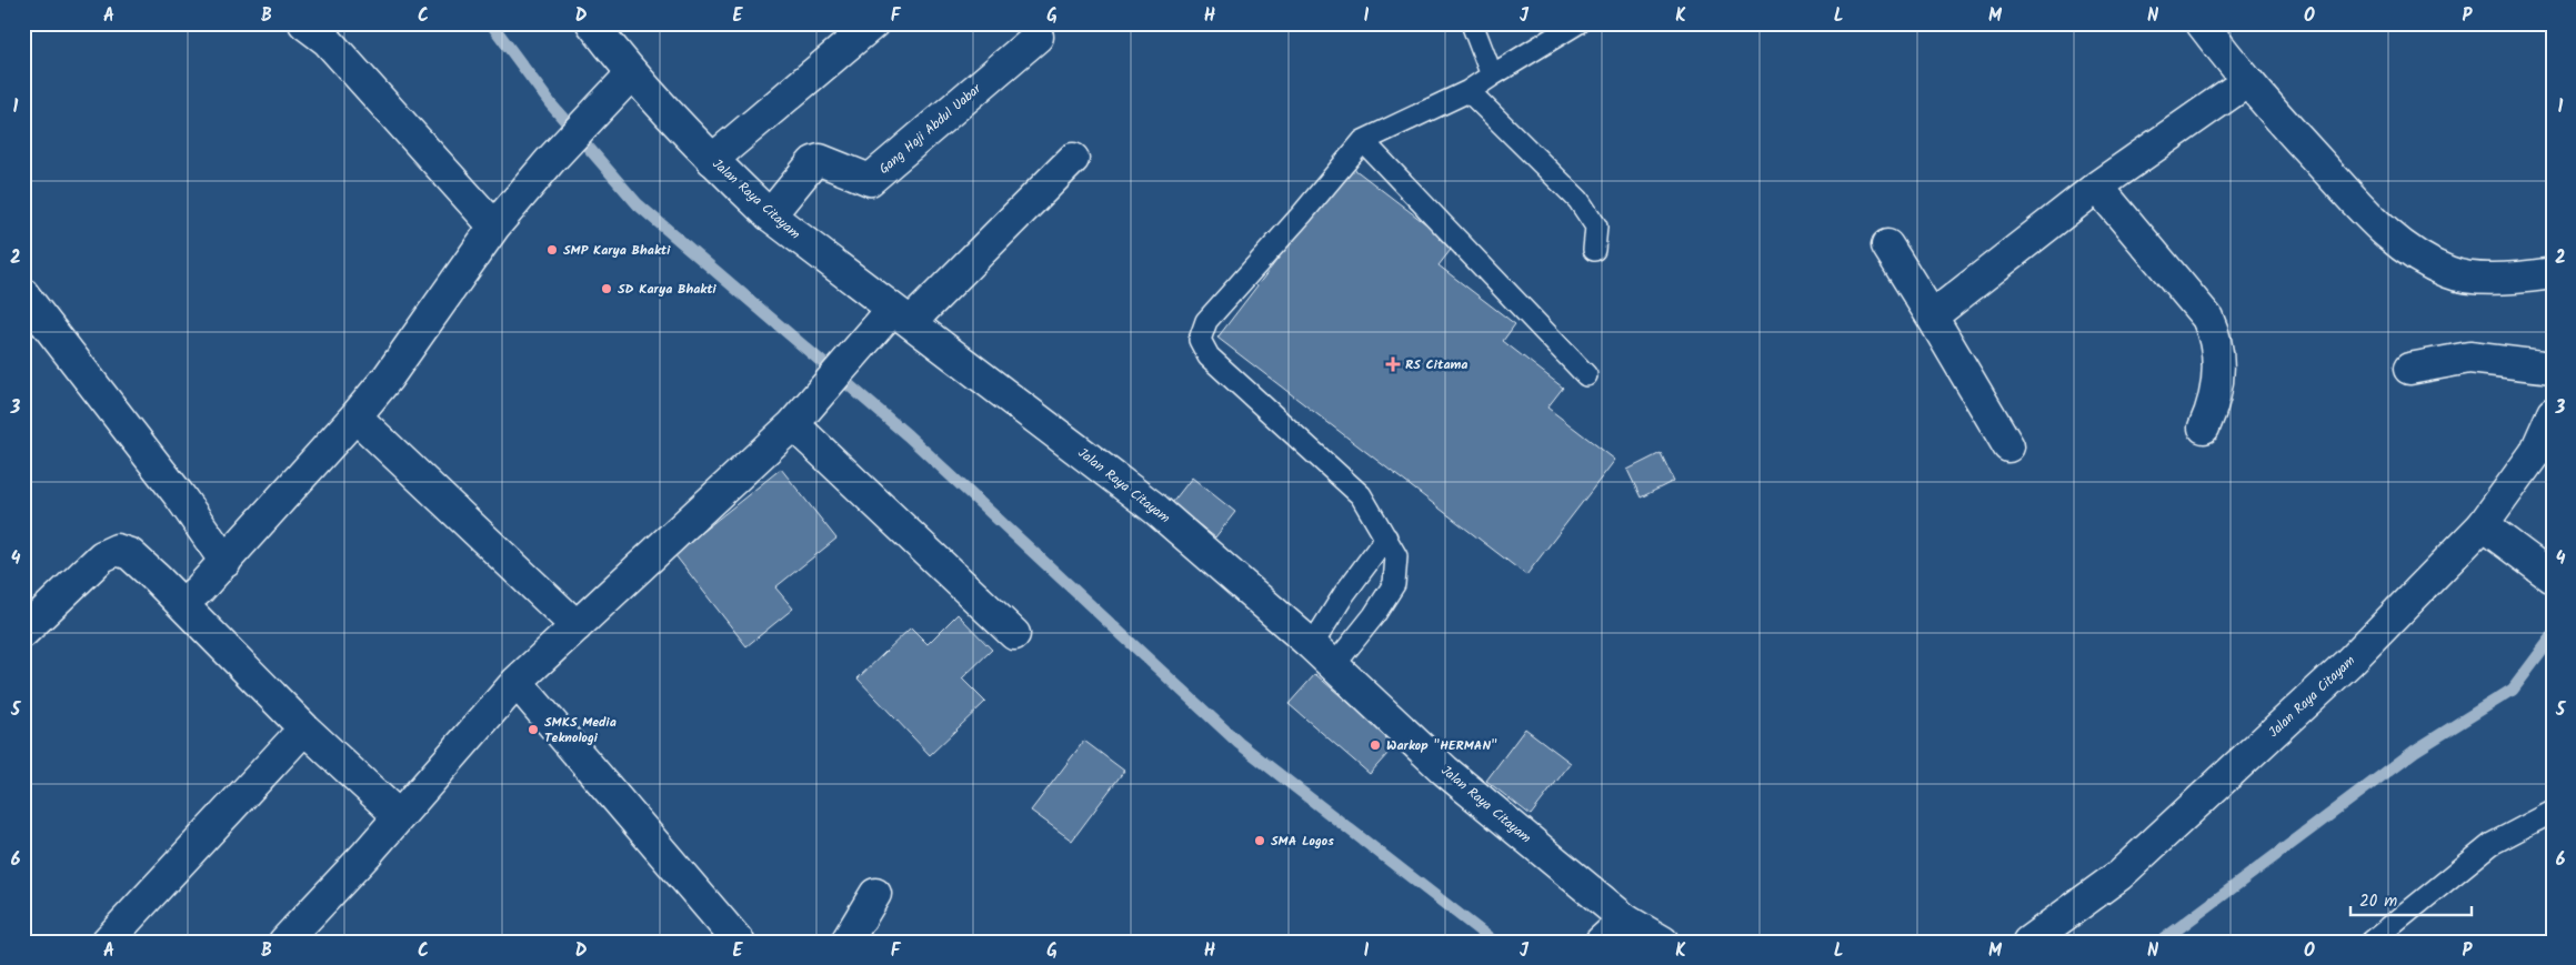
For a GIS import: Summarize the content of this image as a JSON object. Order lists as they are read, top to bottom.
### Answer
{
  "streets": {
    "street": ["Gang Haji Abdul Uabar", "Jalan Raya Citayam"]
  },
  "crossings": [
    ["Gang Haji Abdul Uabar", "Jalan Raya Citayam"]
  ],
  "places": {
    "other": [
      "SMP Karya Bhakti",
      "SD Karya Bhakti",
      "SMKS Media Teknologi",
      "Warkop \"HERMAN\"",
      "SMA Logos"
    ],
    "health": ["RS Citama"]
  },
  "scale_bar": "20 m",
  "grid": {
    "columns": [
      "A",
      "B",
      "C",
      "D",
      "E",
      "F",
      "G",
      "H",
      "I",
      "J",
      "K",
      "L",
      "M",
      "N",
      "O",
      "P"
    ],
    "rows": [
      "1",
      "2",
      "3",
      "4",
      "5",
      "6"
    ]
  }
}
